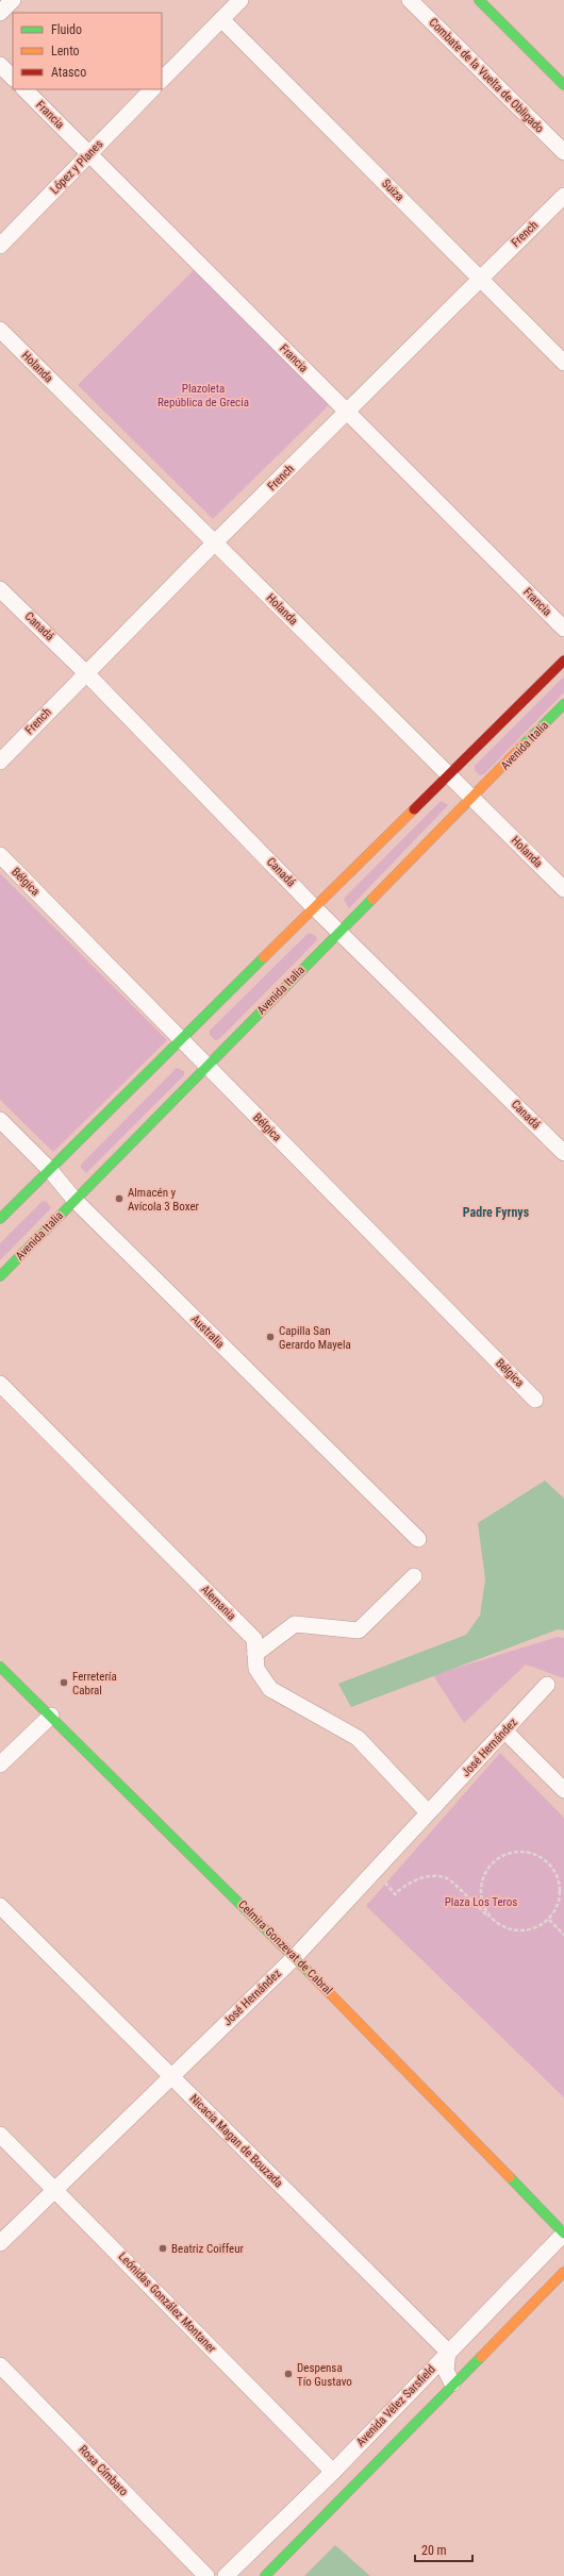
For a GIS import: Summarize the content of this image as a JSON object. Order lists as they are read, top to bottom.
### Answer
{
  "streets": {
    "main road": ["Avenida Italia", "Celmira Gonzevat de Cabral"],
    "street": [
      "Combate de la Vuelta de Obligado",
      "Francia",
      "López y Planes",
      "Suiza",
      "French",
      "Holanda",
      "Canadá",
      "Bélgica",
      "Australia",
      "Alemania",
      "José Hernández",
      "Nicacia Magan de Bouzada",
      "Leónidas González Montaner",
      "Avenida Vélez Sarsfield",
      "Rosa Címbaro"
    ]
  },
  "crossings": [
    ["Francia", "López y Planes"],
    ["Francia", "French"],
    ["Suiza", "French"],
    ["French", "Holanda"],
    ["French", "Canadá"],
    ["Holanda", "Avenida Italia"],
    ["Canadá", "Avenida Italia"],
    ["Avenida Italia", "Bélgica"],
    ["Avenida Italia", "Australia"],
    ["Alemania", "José Hernández"],
    ["José Hernández", "Celmira Gonzevat de Cabral"],
    ["José Hernández", "Nicacia Magan de Bouzada"],
    ["José Hernández", "Leónidas González Montaner"],
    ["Celmira Gonzevat de Cabral", "Avenida Vélez Sarsfield"],
    ["Nicacia Magan de Bouzada", "Avenida Vélez Sarsfield"],
    ["Leónidas González Montaner", "Avenida Vélez Sarsfield"]
  ],
  "districts": ["Padre Fyrnys"],
  "parks": ["Plazoleta República de Grecia", "Plaza Los Teros"],
  "places": [
    "Almacén y Avícola 3 Boxer",
    "Capilla San Gerardo Mayela",
    "Ferretería Cabral",
    "Beatriz Coiffeur",
    "Despensa Tío Gustavo"
  ],
  "legend": ["Fluido", "Lento", "Atasco"],
  "scale_bar": "20 m"
}
